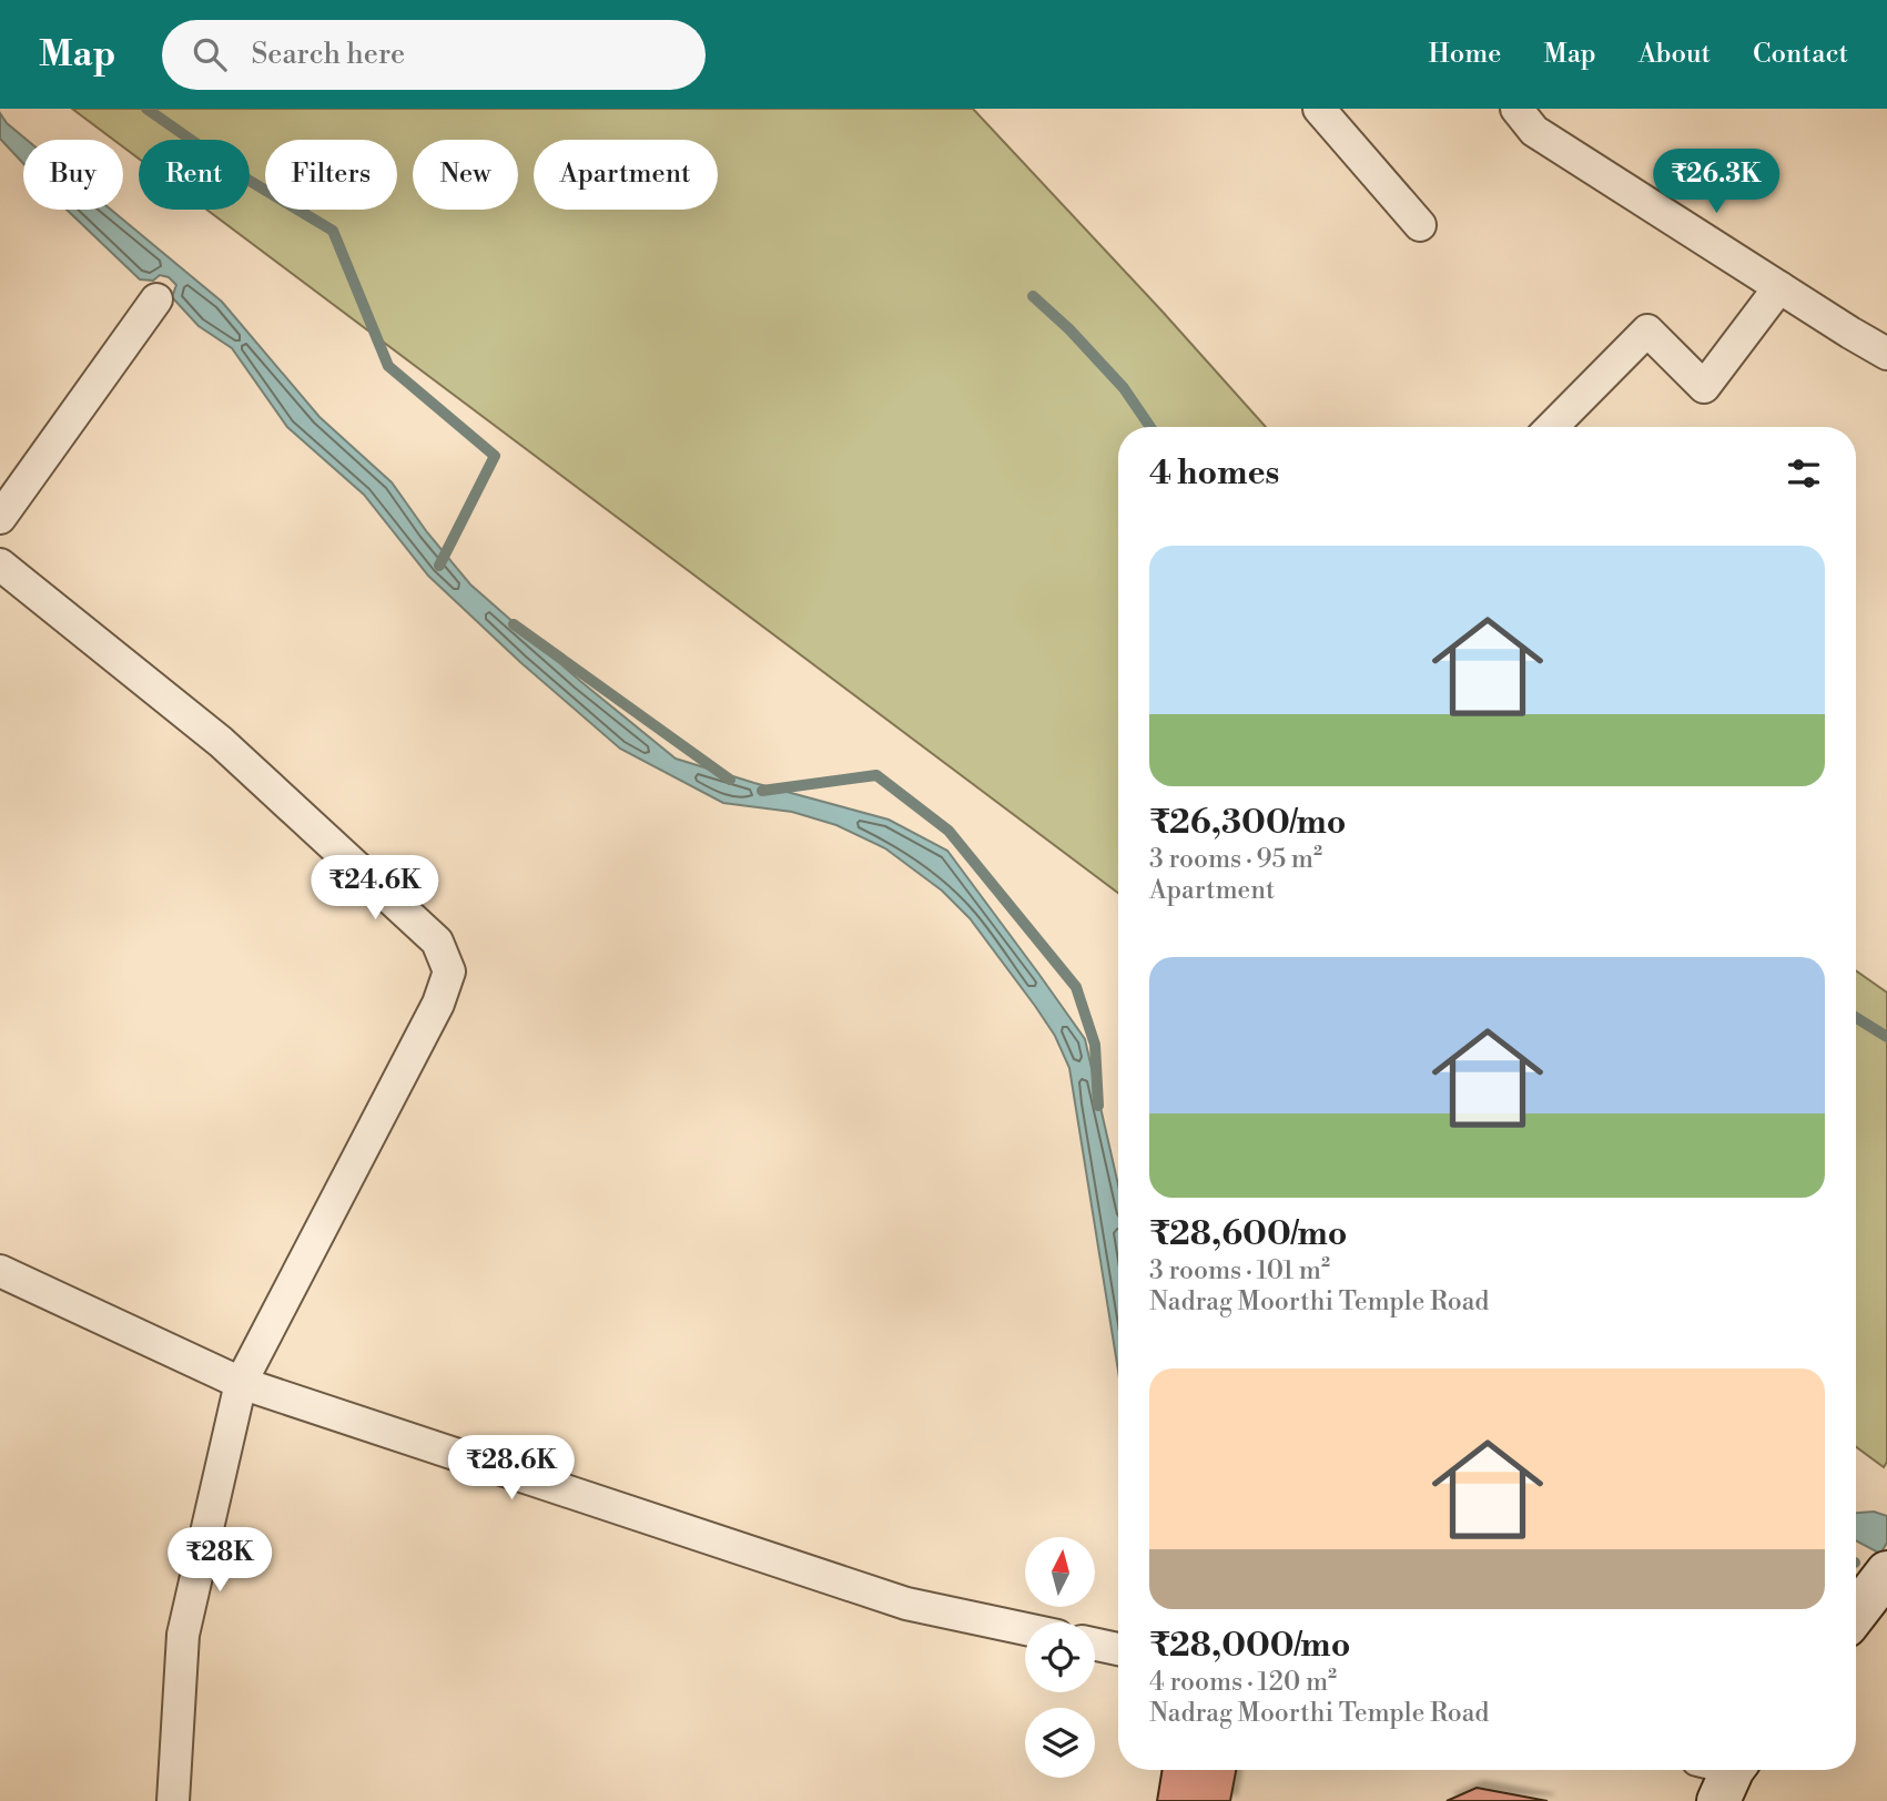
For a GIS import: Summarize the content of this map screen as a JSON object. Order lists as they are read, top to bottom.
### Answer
{
  "north": "top",
  "page": {
    "header": "Map",
    "search": "Search here",
    "nav": [
      "Home",
      "Map",
      "About",
      "Contact"
    ],
    "chip": [
      "Buy",
      "Rent",
      "Filters",
      "New",
      "Apartment"
    ],
    "price": [
      "₹26.3K",
      "₹24.6K",
      "₹28.6K",
      "₹28K"
    ],
    "heading": "4 homes",
    "list": [
      {
        "name": "₹26,300/mo",
        "note": "3 rooms · 95 m² · Apartment"
      },
      {
        "name": "₹28,600/mo",
        "note": "3 rooms · 101 m² · Nadrag Moorthi Temple Road"
      },
      {
        "name": "₹28,000/mo",
        "note": "4 rooms · 120 m² · Nadrag Moorthi Temple Road"
      }
    ]
  }
}
